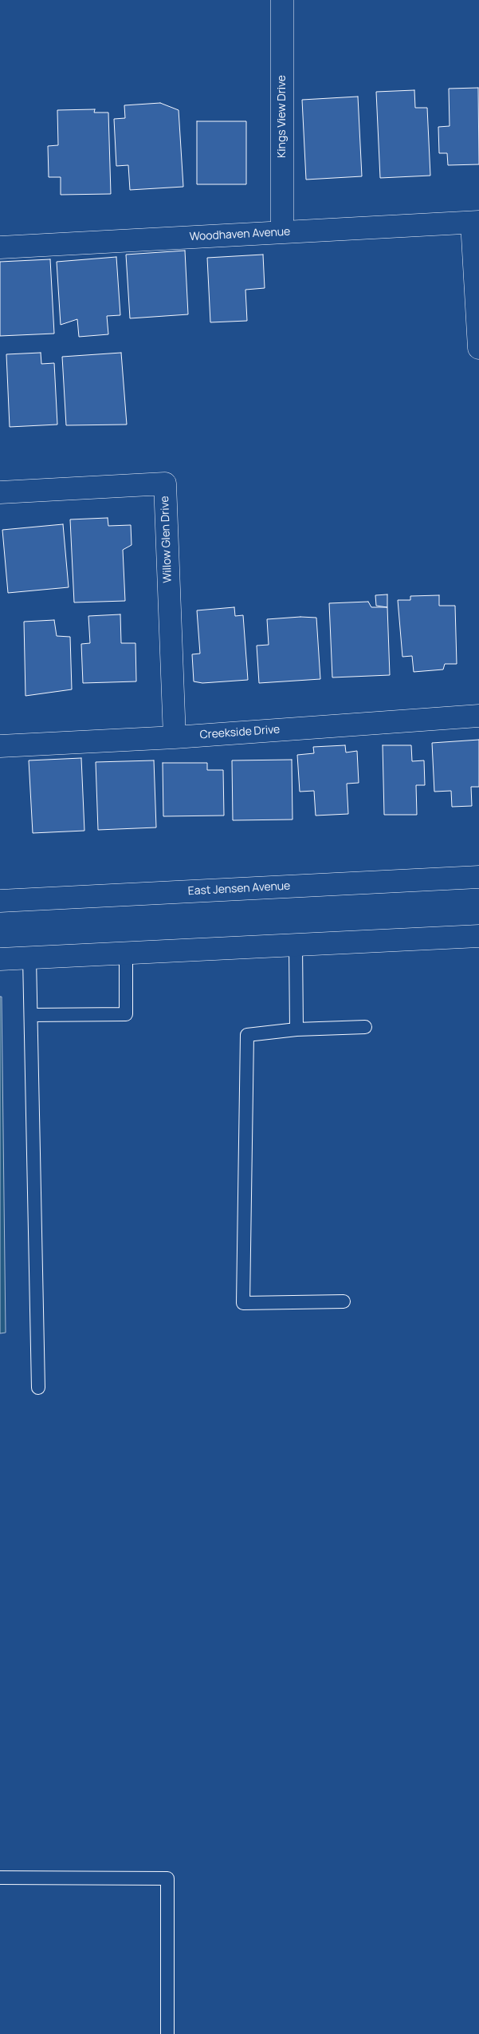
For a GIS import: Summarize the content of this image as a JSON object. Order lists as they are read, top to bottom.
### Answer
{
  "streets": {
    "street": [
      "Kings View Drive",
      "Woodhaven Avenue",
      "Willow Glen Drive",
      "Creekside Drive",
      "East Jensen Avenue"
    ]
  },
  "crossings": [
    ["Kings View Drive", "Woodhaven Avenue"],
    ["Willow Glen Drive", "Creekside Drive"]
  ]
}
